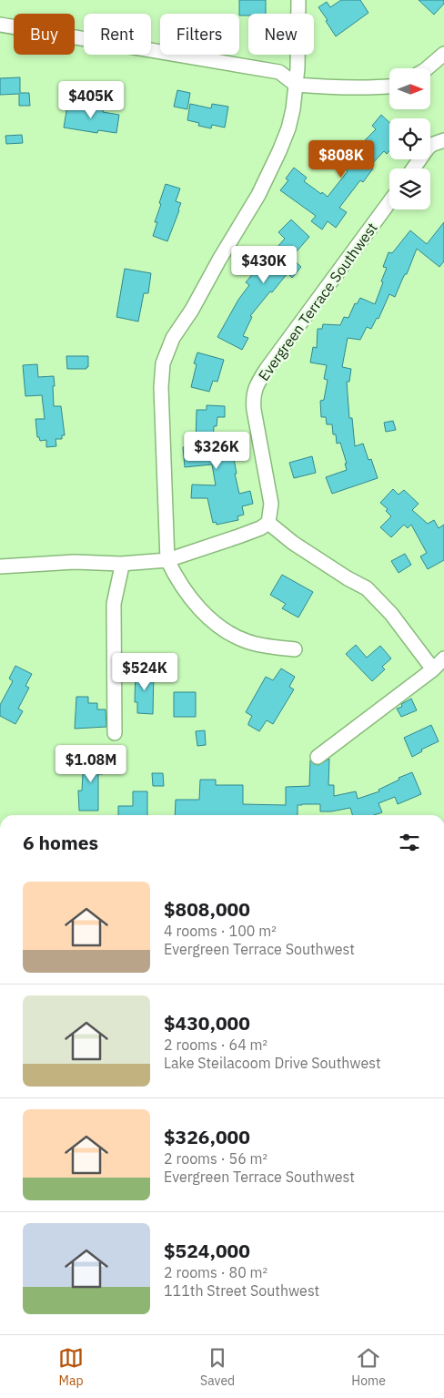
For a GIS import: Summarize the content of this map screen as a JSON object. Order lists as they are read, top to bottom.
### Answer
{
  "streets": {
    "street": ["Evergreen Terrace Southwest"]
  },
  "north": "right",
  "page": {
    "chip": [
      "Buy",
      "Rent",
      "Filters",
      "New"
    ],
    "price": [
      "$405K",
      "$808K",
      "$430K",
      "$326K",
      "$524K",
      "$1.08M"
    ],
    "heading": "6 homes",
    "list": [
      {
        "name": "$808,000",
        "note": "4 rooms · 100 m² · Evergreen Terrace Southwest"
      },
      {
        "name": "$430,000",
        "note": "2 rooms · 64 m² · Lake Steilacoom Drive Southwest"
      },
      {
        "name": "$326,000",
        "note": "2 rooms · 56 m² · Evergreen Terrace Southwest"
      },
      {
        "name": "$524,000",
        "note": "2 rooms · 80 m² · 111th Street Southwest"
      }
    ],
    "tabs": ["Map", "Saved", "Home"]
  }
}
